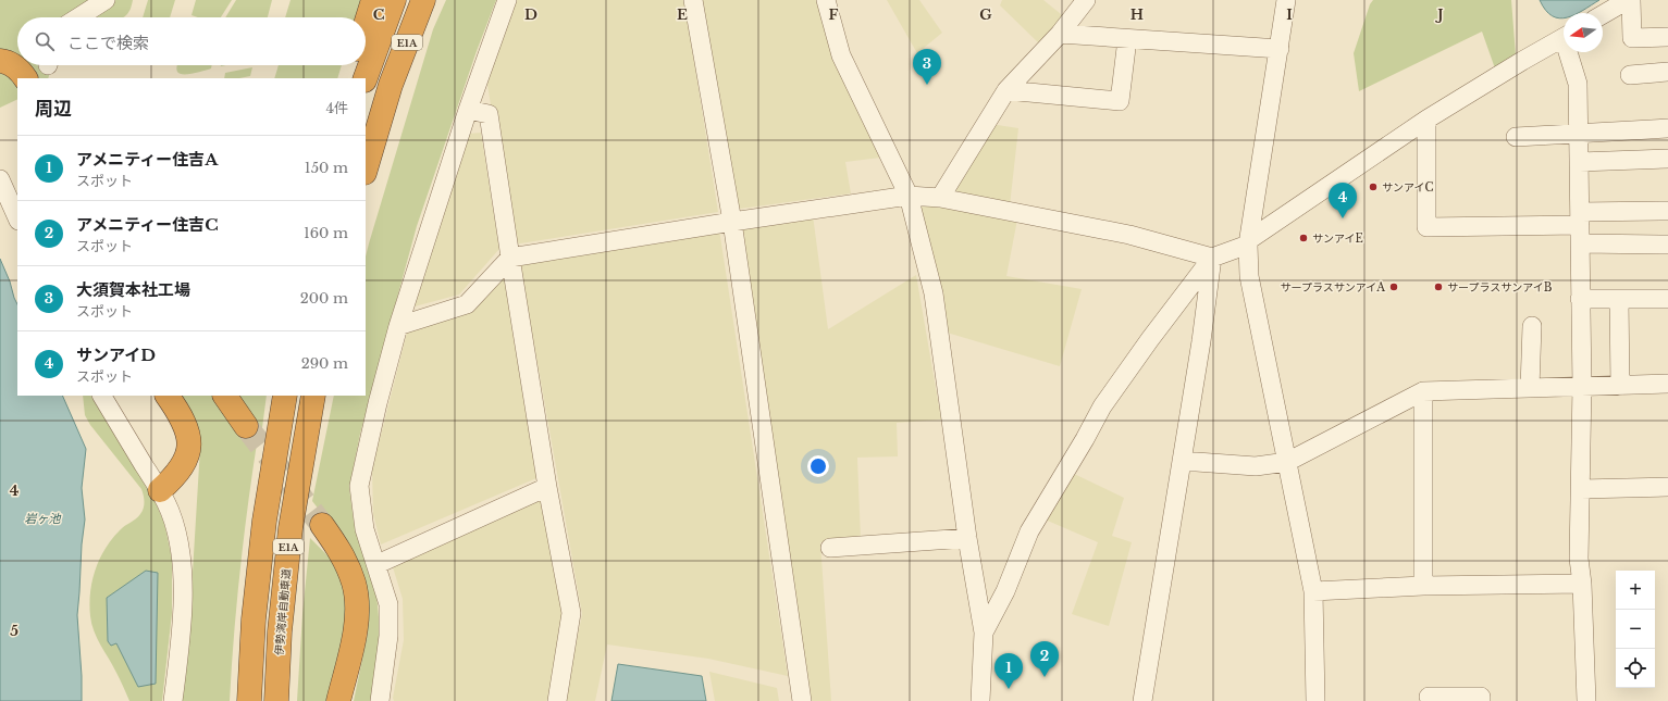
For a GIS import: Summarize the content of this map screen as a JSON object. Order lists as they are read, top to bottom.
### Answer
{
  "streets": {
    "highway": ["E1A", "伊勢湾岸自動車道"]
  },
  "water": ["岩ヶ池"],
  "places": [
    "サンアイC",
    "サンアイE",
    "サープラスサンアイA",
    "サープラスサンアイB"
  ],
  "north": "left",
  "page": {
    "search": "ここで検索",
    "pins": [
      "3",
      "4",
      "2",
      "1"
    ],
    "heading": ["周辺", "4件"],
    "list": [
      {
        "mark": "1",
        "name": "アメニティー住吉A",
        "note": "スポット",
        "value": "150 m"
      },
      {
        "mark": "2",
        "name": "アメニティー住吉C",
        "note": "スポット",
        "value": "160 m"
      },
      {
        "mark": "3",
        "name": "大須賀本社工場",
        "note": "スポット",
        "value": "200 m"
      },
      {
        "mark": "4",
        "name": "サンアイD",
        "note": "スポット",
        "value": "290 m"
      }
    ],
    "map_buttons": ["+", "−"]
  },
  "grid": {
    "columns": [
      "C",
      "D",
      "E",
      "F",
      "G",
      "H",
      "I",
      "J"
    ],
    "rows": ["4", "5"]
  }
}
